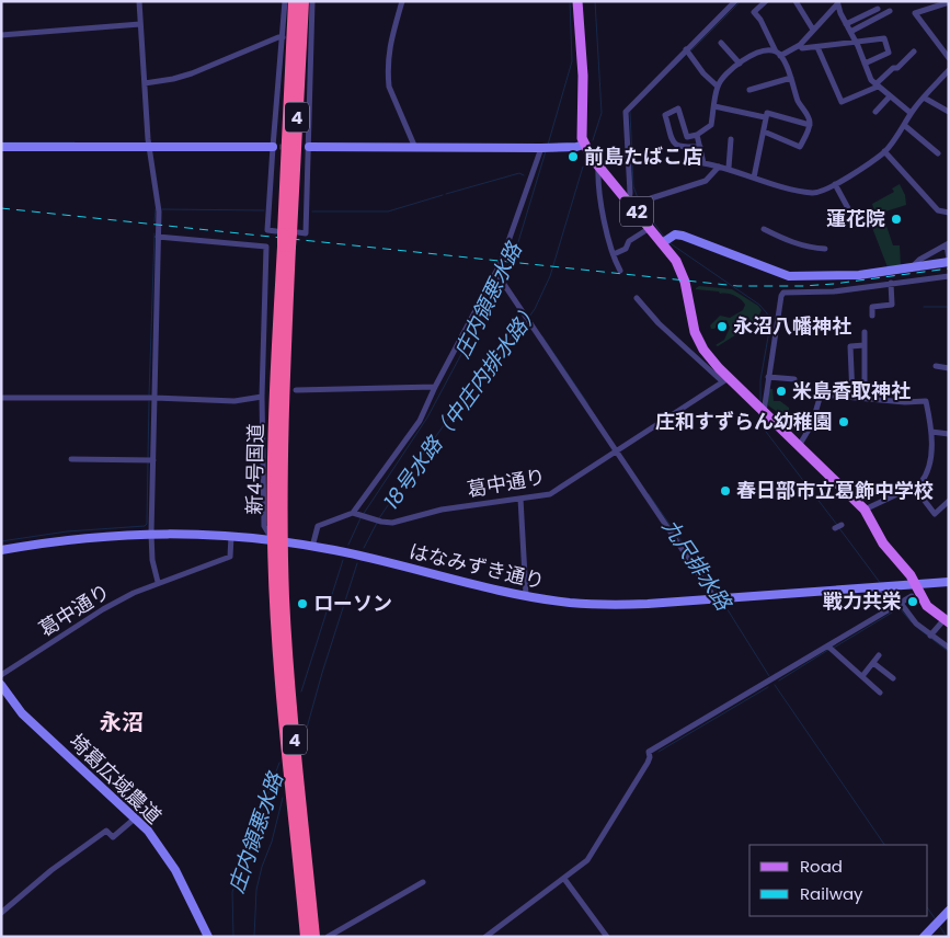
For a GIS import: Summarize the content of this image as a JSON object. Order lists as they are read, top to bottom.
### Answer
{
  "streets": {
    "highway": ["4", "新4号国道"],
    "main road": ["42"],
    "street": ["葛中通り", "はなみずき通り", "埼葛広域農道"]
  },
  "crossings": [
    ["42", "葛中通り"],
    ["42", "はなみずき通り"],
    ["新4号国道", "はなみずき通り"],
    ["葛中通り", "はなみずき通り"]
  ],
  "districts": ["永沼"],
  "water": ["庄内領悪水路", "18号水路（中庄内排水路）", "九尺排水路"],
  "places": [
    "前島たばこ店",
    "蓮花院",
    "永沼八幡神社",
    "米島香取神社",
    "庄和すずらん幼稚園",
    "春日部市立葛飾中学校",
    "戦力共栄",
    "ローソン"
  ],
  "legend": ["Road", "Railway"]
}
